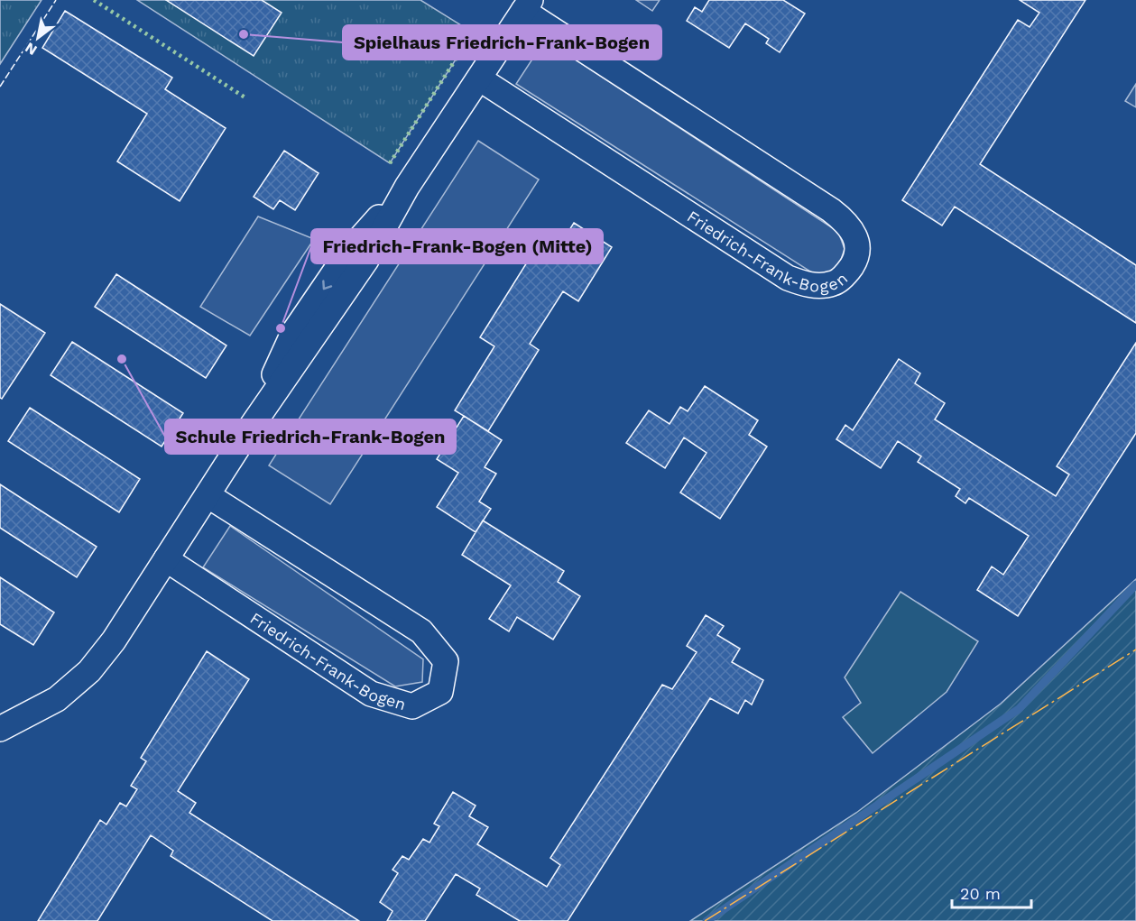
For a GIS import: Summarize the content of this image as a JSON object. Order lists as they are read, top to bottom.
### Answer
{
  "streets": {
    "street": ["Friedrich-Frank-Bogen"]
  },
  "places": ["Spielhaus Friedrich-Frank-Bogen", "Friedrich-Frank-Bogen (Mitte)", "Schule Friedrich-Frank-Bogen"],
  "scale_bar": "20 m",
  "north": "bottom left"
}
